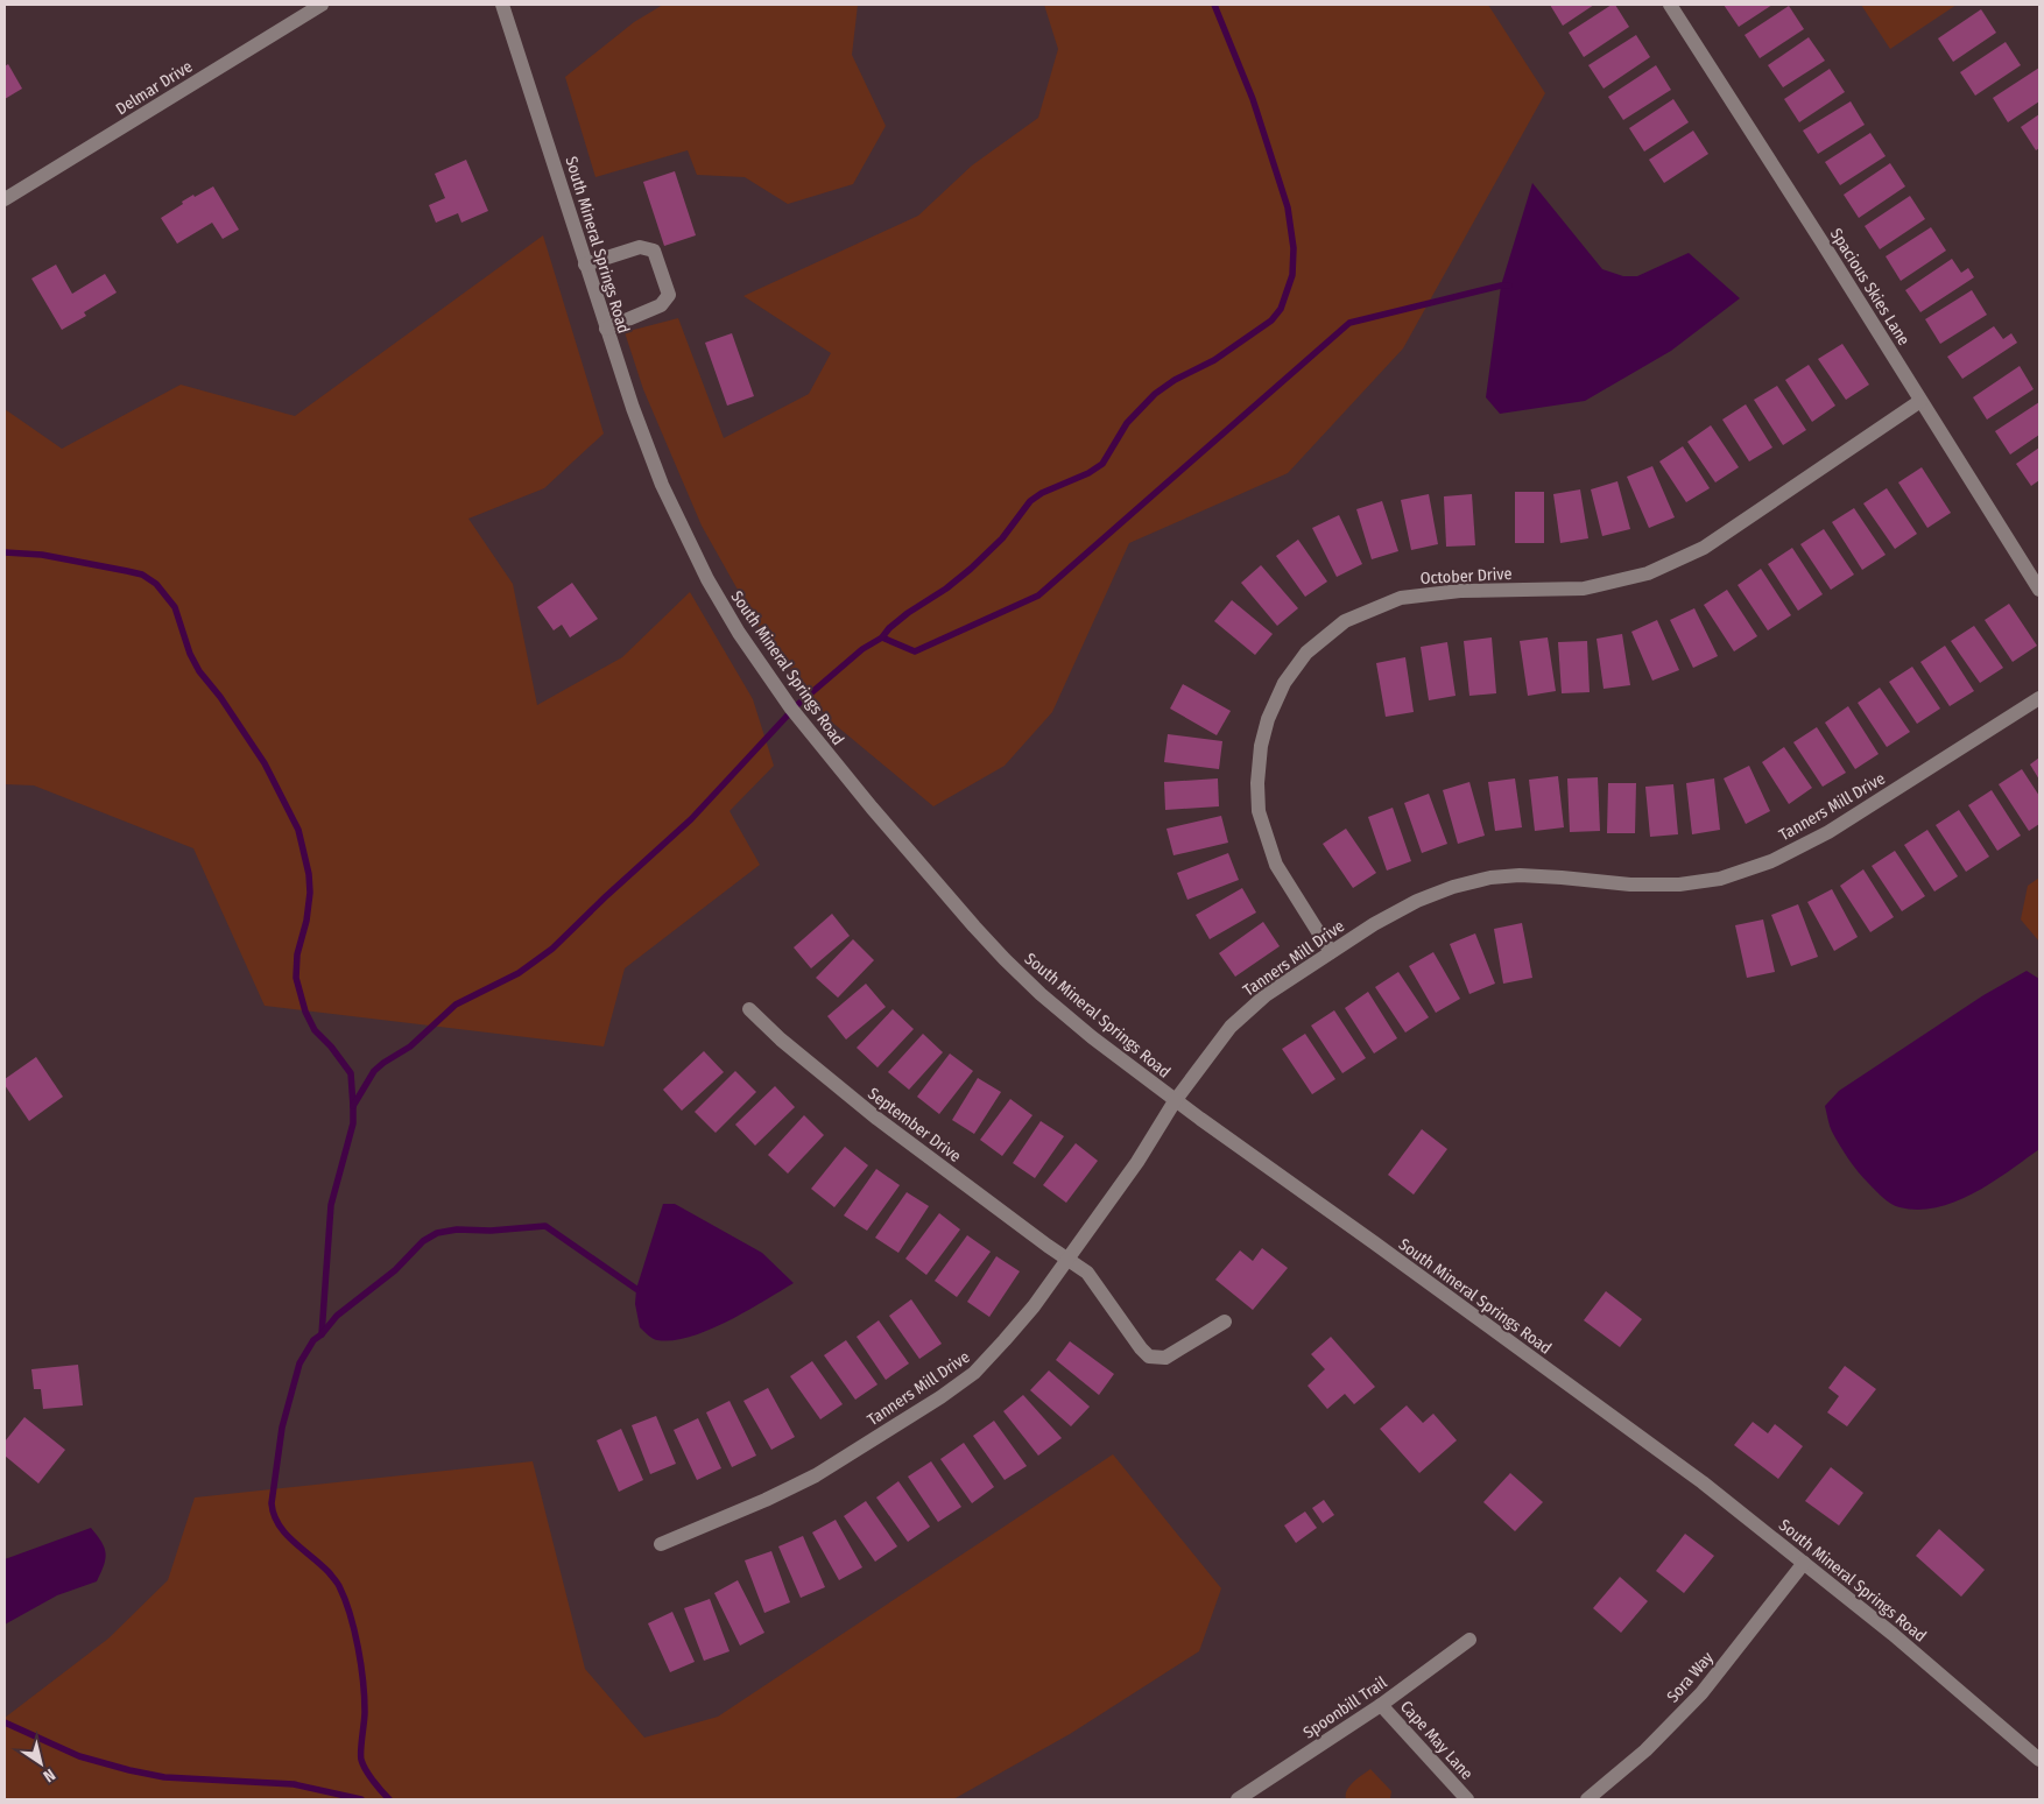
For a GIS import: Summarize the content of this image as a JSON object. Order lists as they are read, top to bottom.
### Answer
{
  "streets": {
    "street": [
      "Delmar Drive",
      "South Mineral Springs Road",
      "Spacious Skies Lane",
      "October Drive",
      "Tanners Mill Drive",
      "September Drive",
      "Sora Way",
      "Spoonbill Trail",
      "Cape May Lane"
    ]
  },
  "crossings": [
    ["South Mineral Springs Road", "Tanners Mill Drive"],
    ["South Mineral Springs Road", "Sora Way"],
    ["Spacious Skies Lane", "October Drive"],
    ["October Drive", "Tanners Mill Drive"],
    ["Tanners Mill Drive", "September Drive"],
    ["Spoonbill Trail", "Cape May Lane"]
  ],
  "north": "bottom right"
}
